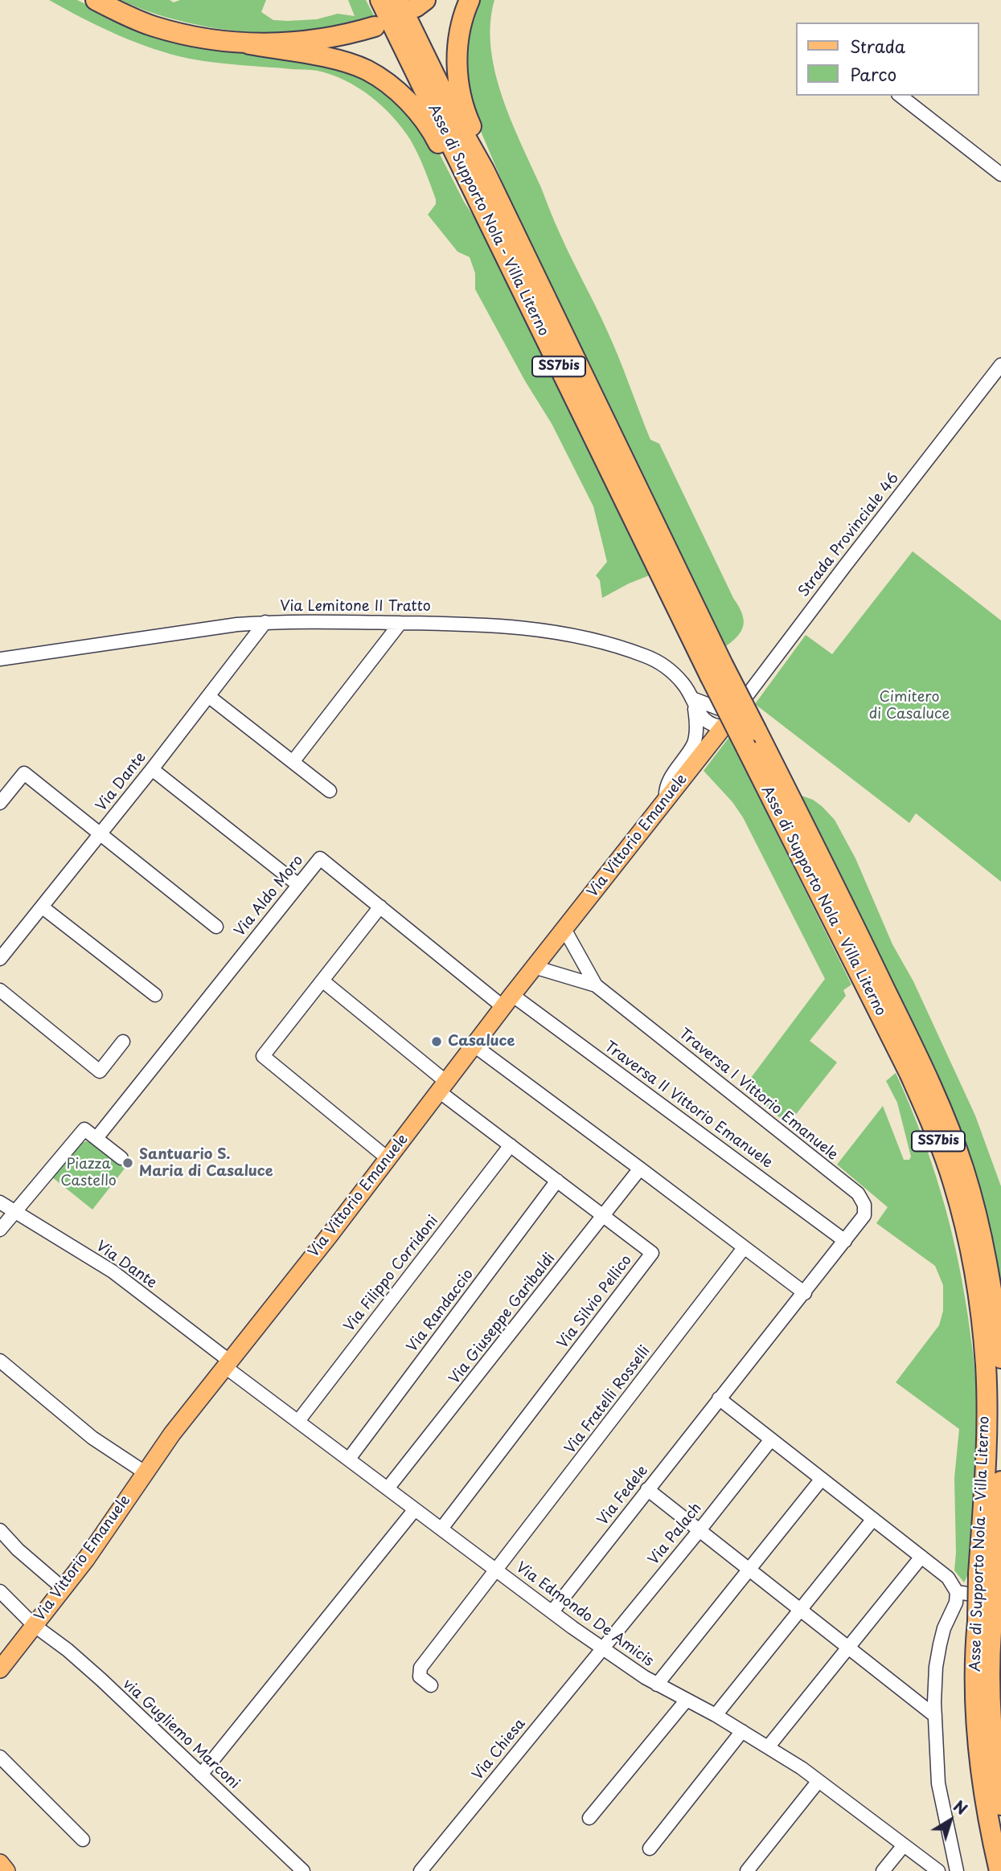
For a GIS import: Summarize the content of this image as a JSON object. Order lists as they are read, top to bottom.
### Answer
{
  "streets": {
    "highway": ["Asse di Supporto Nola - Villa Literno", "SS7bis"],
    "main road": ["Via Vittorio Emanuele"],
    "street": [
      "Strada Provinciale 46",
      "Via Lemitone II Tratto",
      "Via Dante",
      "Via Aldo Moro",
      "Traversa I Vittorio Emanuele",
      "Traversa II Vittorio Emanuele",
      "Via Filippo Corridoni",
      "Via Silvio Pellico",
      "Via Randaccio",
      "Via Giuseppe Garibaldi",
      "Via Fratelli Rosselli",
      "Via Fedele",
      "Via Palach",
      "Via Edmondo De Amicis",
      "via Gugliemo Marconi",
      "Via Chiesa"
    ]
  },
  "crossings": [
    ["Strada Provinciale 46", "Via Lemitone II Tratto"],
    ["Strada Provinciale 46", "Via Vittorio Emanuele"],
    ["Via Lemitone II Tratto", "Via Dante"],
    ["Via Lemitone II Tratto", "Via Vittorio Emanuele"],
    ["Via Dante", "Via Vittorio Emanuele"],
    ["Via Dante", "Via Edmondo De Amicis"],
    ["Via Vittorio Emanuele", "Via Aldo Moro"],
    ["Via Vittorio Emanuele", "Traversa I Vittorio Emanuele"],
    ["Via Vittorio Emanuele", "Traversa II Vittorio Emanuele"],
    ["Via Vittorio Emanuele", "Via Silvio Pellico"],
    ["Via Vittorio Emanuele", "Via Edmondo De Amicis"],
    ["Via Vittorio Emanuele", "via Gugliemo Marconi"],
    ["Via Aldo Moro", "Traversa II Vittorio Emanuele"],
    ["Traversa I Vittorio Emanuele", "Traversa II Vittorio Emanuele"],
    ["Traversa I Vittorio Emanuele", "Via Fedele"],
    ["Traversa II Vittorio Emanuele", "Via Fedele"],
    ["Via Filippo Corridoni", "Via Silvio Pellico"],
    ["Via Filippo Corridoni", "Via Edmondo De Amicis"],
    ["Via Silvio Pellico", "Via Randaccio"],
    ["Via Silvio Pellico", "Via Giuseppe Garibaldi"],
    ["Via Silvio Pellico", "Via Edmondo De Amicis"],
    ["Via Randaccio", "Via Edmondo De Amicis"],
    ["Via Giuseppe Garibaldi", "Via Edmondo De Amicis"],
    ["Via Fratelli Rosselli", "Via Edmondo De Amicis"],
    ["Via Fedele", "Via Edmondo De Amicis"],
    ["Via Palach", "Via Edmondo De Amicis"],
    ["Via Palach", "Via Chiesa"],
    ["Via Edmondo De Amicis", "Via Chiesa"]
  ],
  "parks": ["Cimitero di Casaluce", "Piazza Castello"],
  "places": ["Casaluce", "Santuario S. Maria di Casaluce"],
  "legend": ["Strada", "Parco"],
  "north": "top right"
}
